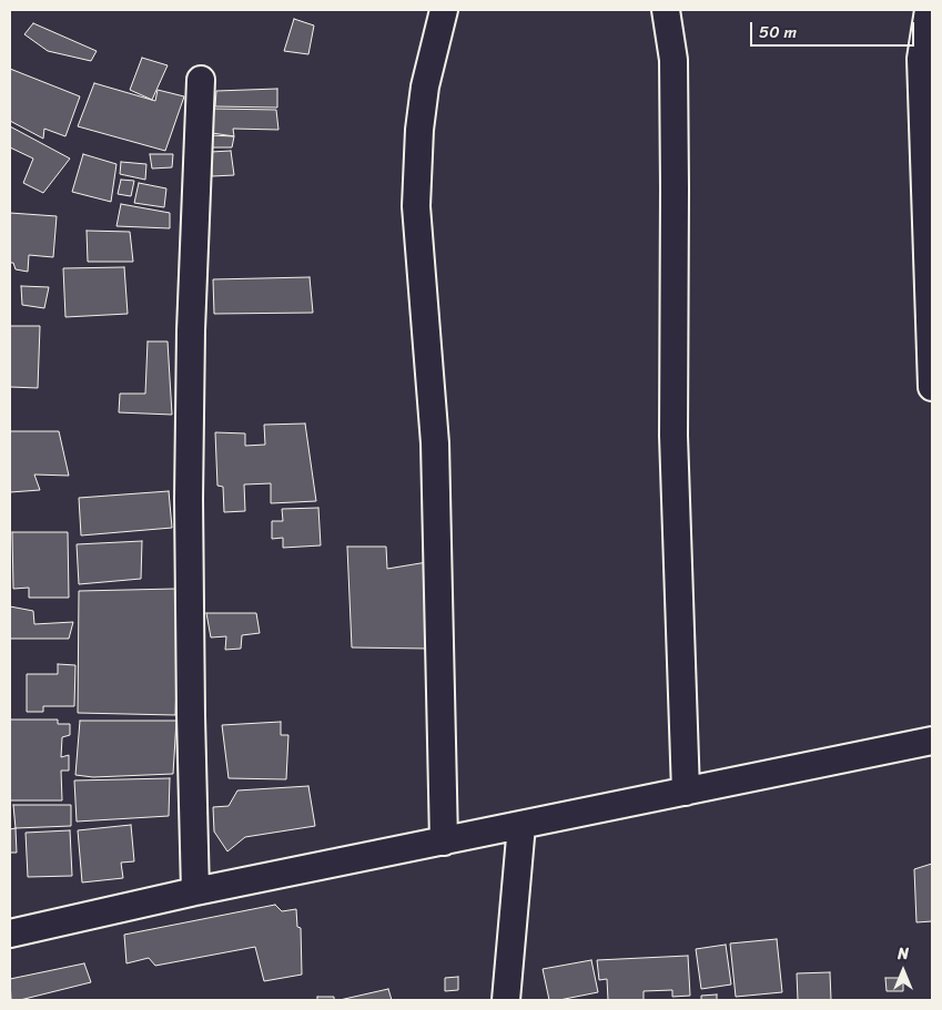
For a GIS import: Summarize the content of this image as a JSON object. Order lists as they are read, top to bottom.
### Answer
{
  "scale_bar": "50 m",
  "north": "top"
}
